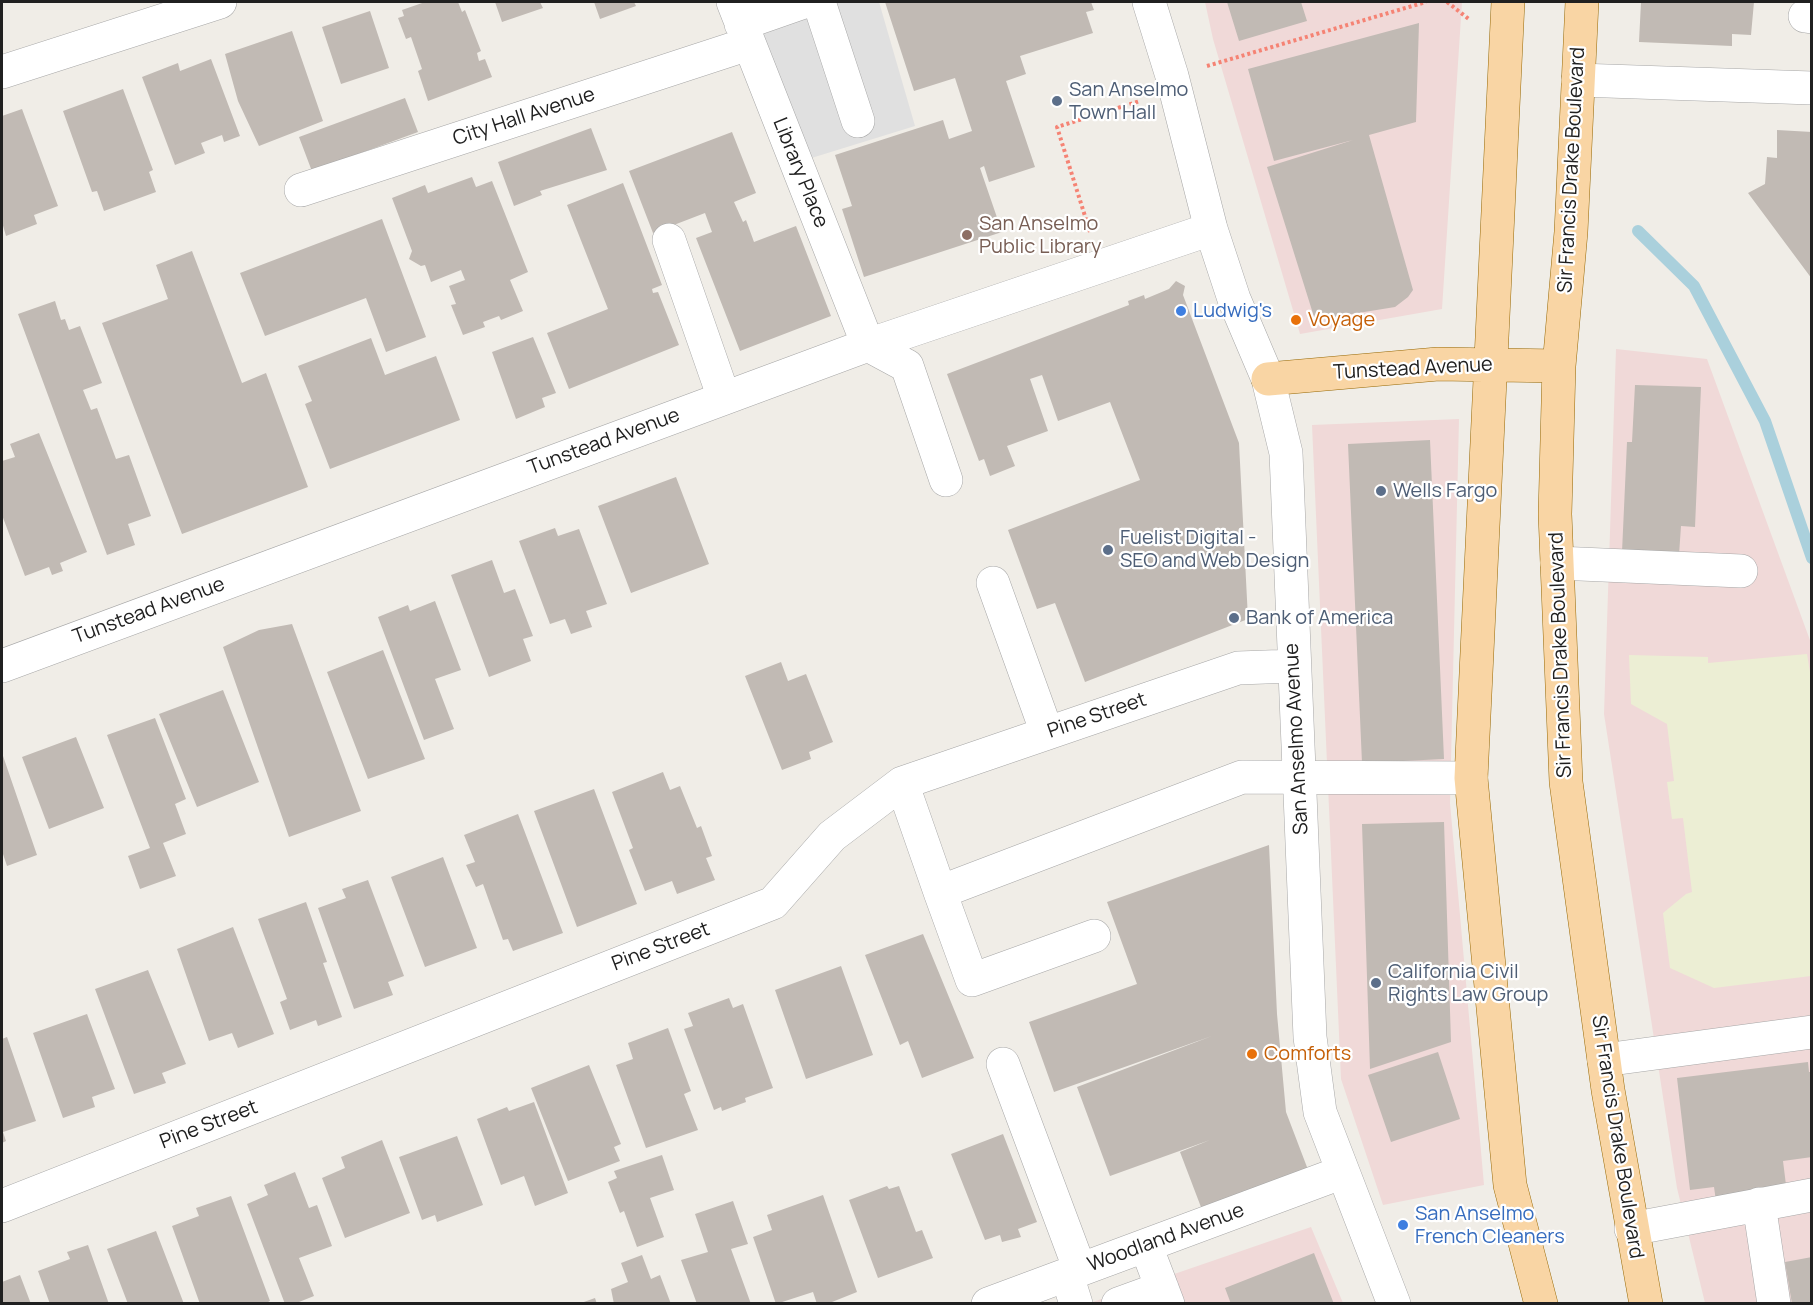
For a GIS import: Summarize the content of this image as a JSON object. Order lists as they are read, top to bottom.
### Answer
{
  "streets": {
    "main road": ["Sir Francis Drake Boulevard", "Tunstead Avenue"],
    "street": [
      "City Hall Avenue",
      "Library Place",
      "Pine Street",
      "San Anselmo Avenue",
      "Woodland Avenue"
    ]
  },
  "crossings": [
    ["City Hall Avenue", "Library Place"],
    ["Sir Francis Drake Boulevard", "Tunstead Avenue"],
    ["Library Place", "Tunstead Avenue"],
    ["Tunstead Avenue", "San Anselmo Avenue"],
    ["Pine Street", "San Anselmo Avenue"],
    ["San Anselmo Avenue", "Woodland Avenue"]
  ],
  "places": [
    "San Anselmo Town Hall",
    "San Anselmo Public Library",
    "Ludwig's",
    "Voyage",
    "Wells Fargo",
    "Fuelist Digital - SEO and Web Design",
    "Bank of America",
    "California Civil Rights Law Group",
    "Comforts",
    "San Anselmo French Cleaners"
  ]
}
